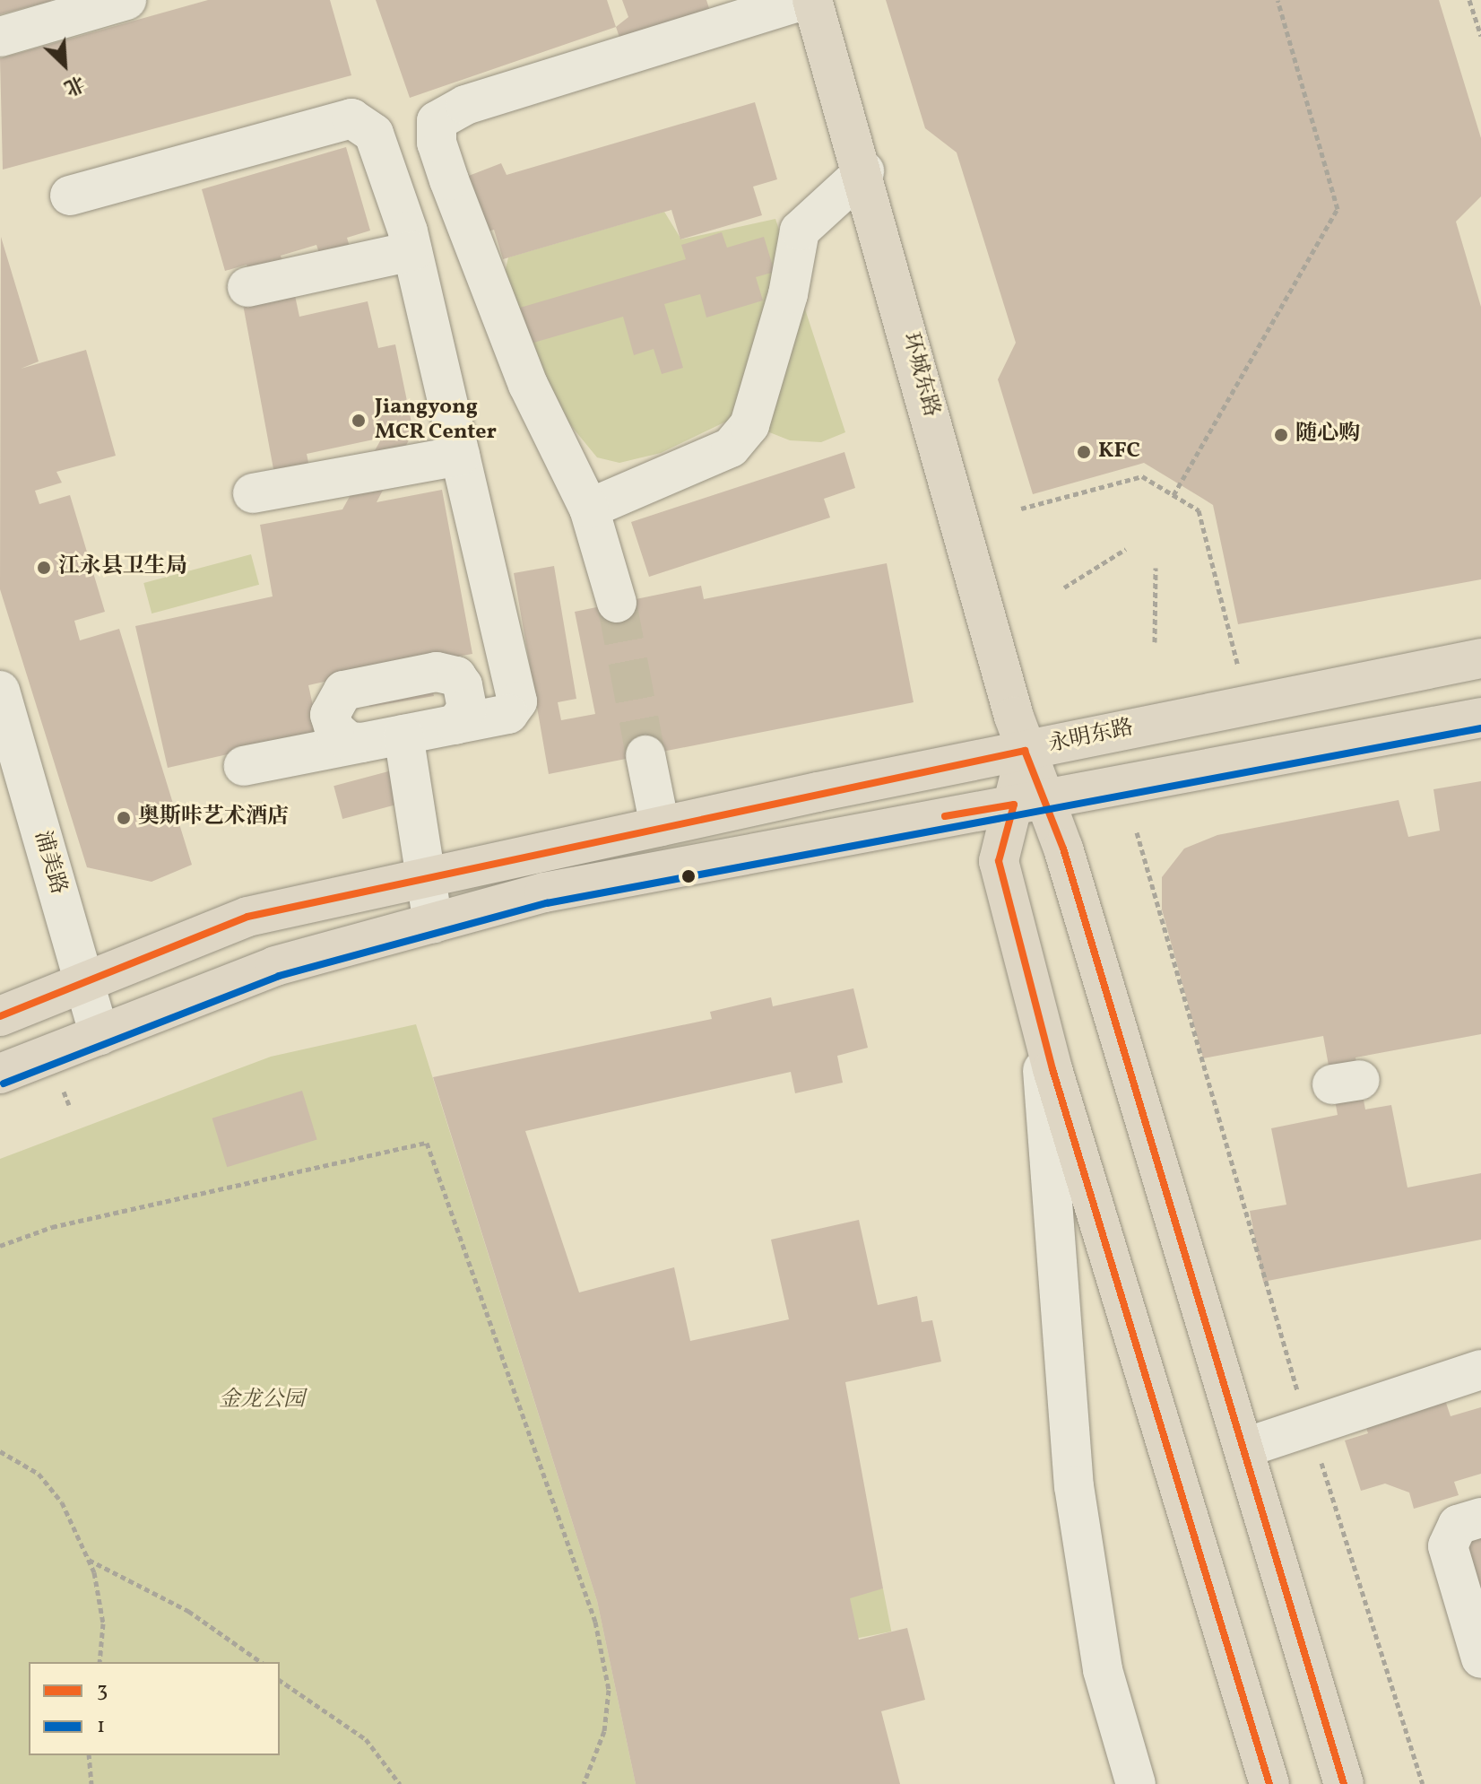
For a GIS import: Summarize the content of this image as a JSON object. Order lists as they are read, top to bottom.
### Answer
{
  "streets": {
    "main road": ["环城东路", "永明东路"],
    "street": ["浦美路"]
  },
  "crossings": [
    ["环城东路", "永明东路"],
    ["永明东路", "浦美路"]
  ],
  "parks": ["金龙公园"],
  "places": [
    "Jiangyong MCR Center",
    "随心购",
    "KFC",
    "江永县卫生局",
    "奥斯咔艺术酒店"
  ],
  "lines": ["transit line 1", "transit line 3"],
  "legend": ["3", "1"],
  "north": "bottom right"
}
